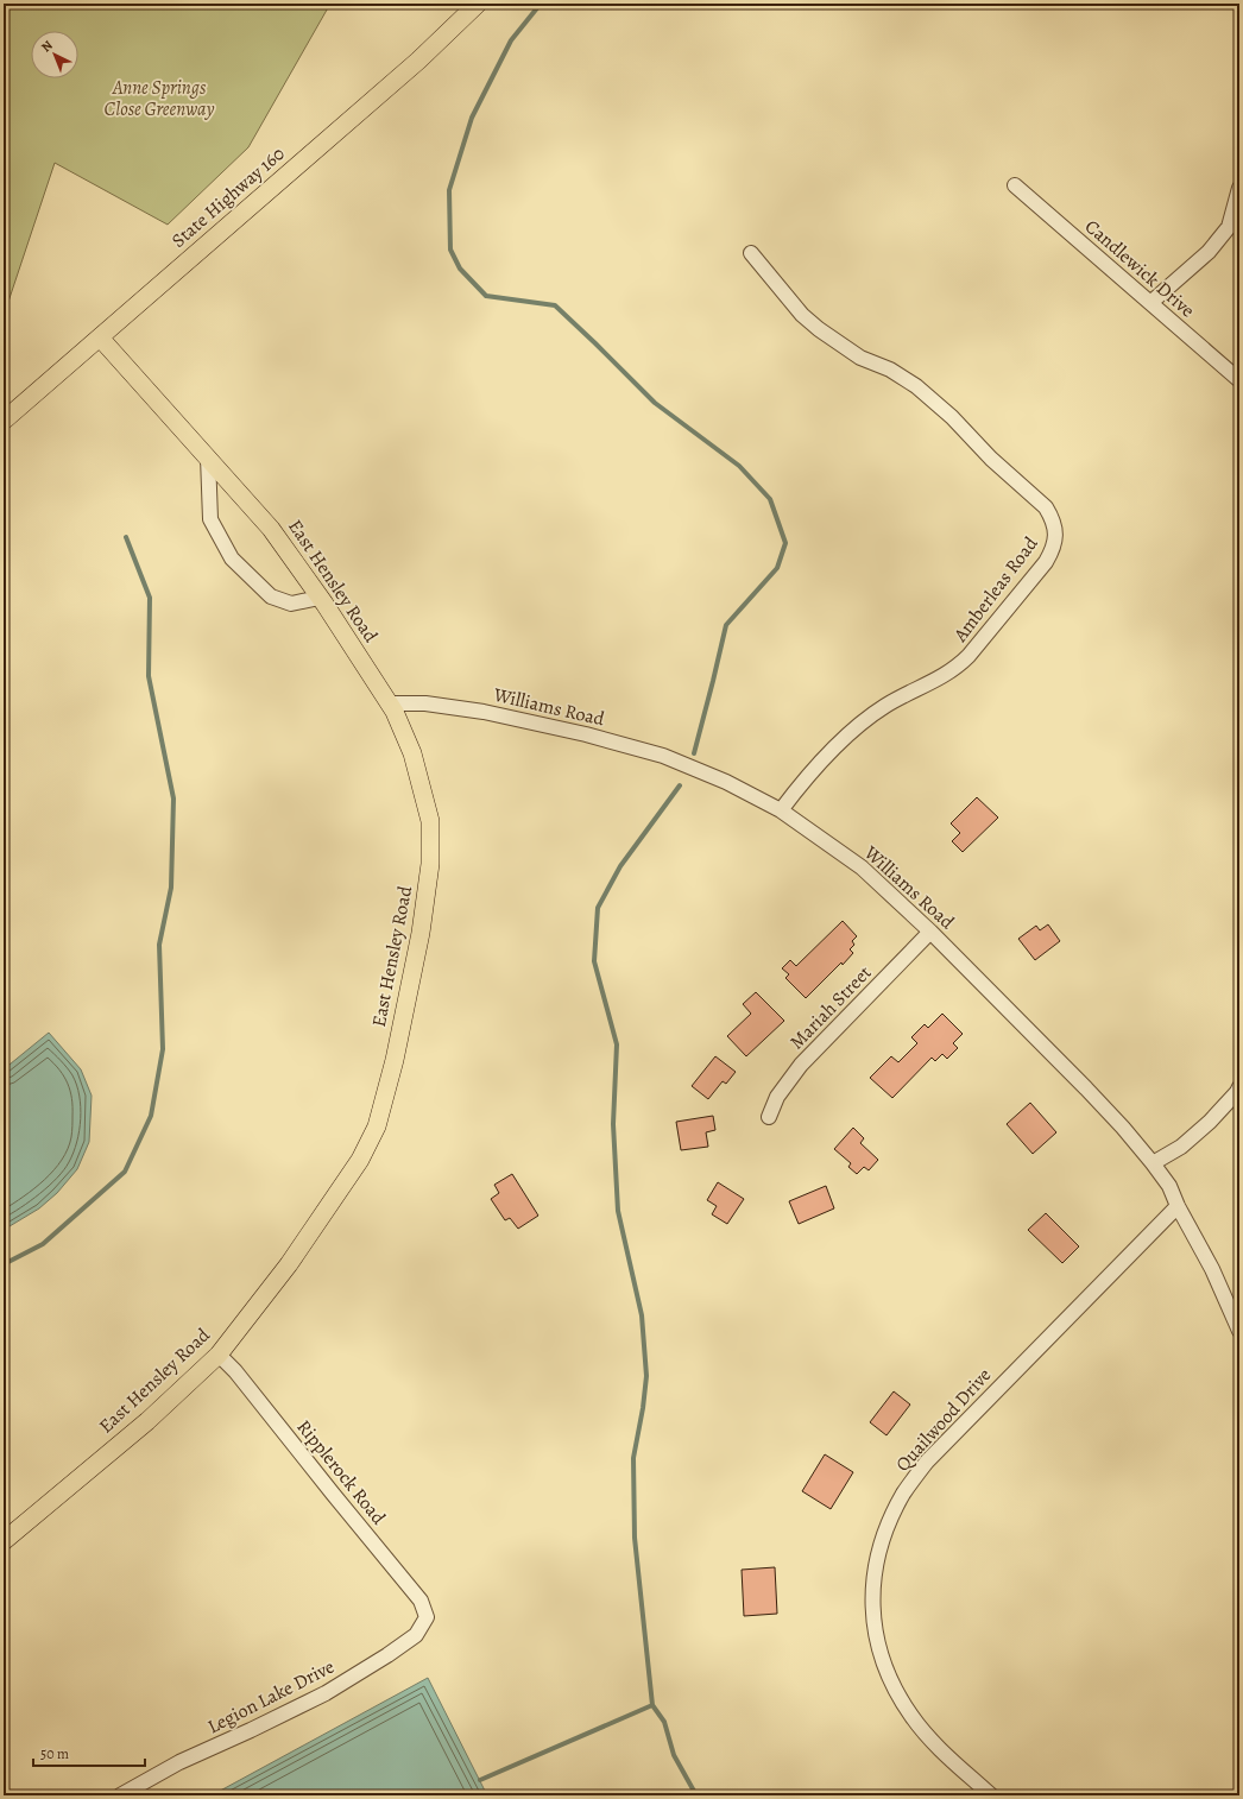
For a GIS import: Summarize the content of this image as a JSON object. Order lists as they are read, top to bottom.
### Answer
{
  "streets": {
    "main road": ["State Highway 160", "East Hensley Road"],
    "street": [
      "Candlewick Drive",
      "Amberleas Road",
      "Williams Road",
      "Mariah Street",
      "Quailwood Drive",
      "Ripplerock Road",
      "Legion Lake Drive"
    ]
  },
  "crossings": [
    ["State Highway 160", "East Hensley Road"],
    ["East Hensley Road", "Williams Road"],
    ["East Hensley Road", "Ripplerock Road"],
    ["Amberleas Road", "Williams Road"],
    ["Williams Road", "Mariah Street"],
    ["Williams Road", "Quailwood Drive"],
    ["Ripplerock Road", "Legion Lake Drive"]
  ],
  "parks": ["Anne Springs Close Greenway"],
  "scale_bar": "50 m",
  "north": "top left"
}
